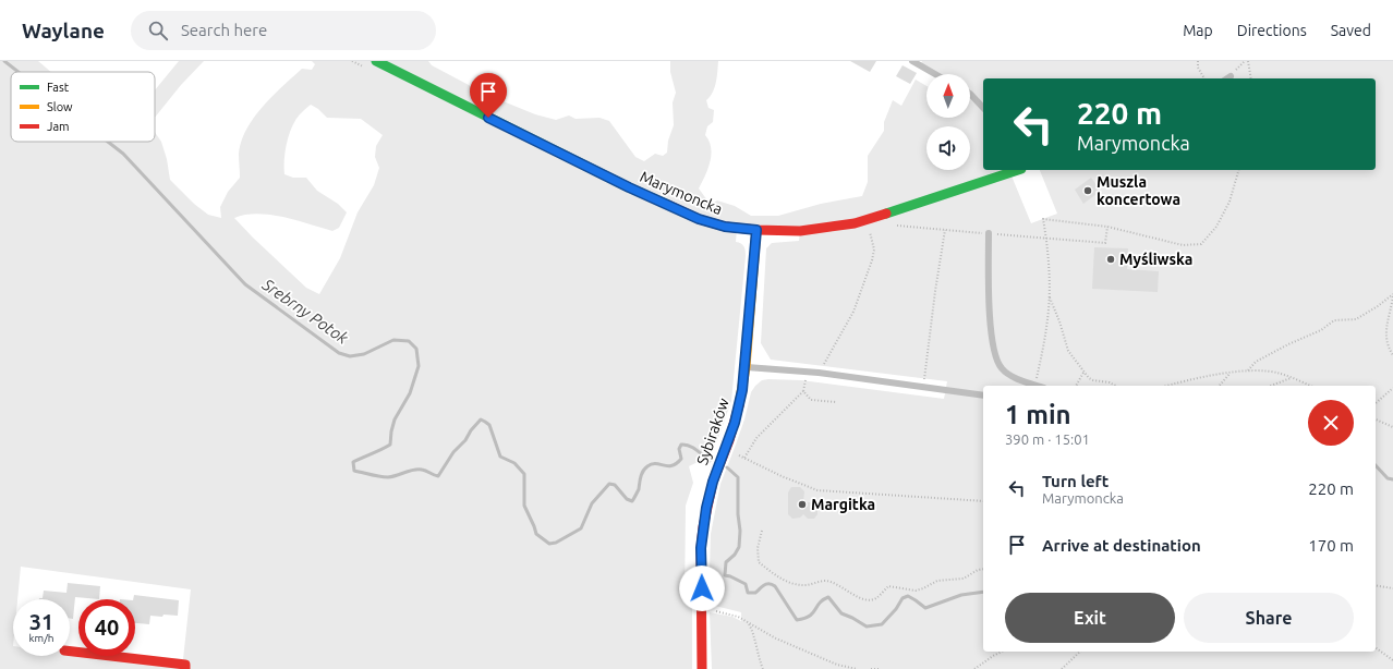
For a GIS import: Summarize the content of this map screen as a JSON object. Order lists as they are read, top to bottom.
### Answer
{
  "streets": {
    "street": ["Marymoncka", "Sybiraków"]
  },
  "crossings": [
    ["Marymoncka", "Sybiraków"]
  ],
  "water": ["Srebrny Potok"],
  "places": ["Muszla koncertowa", "Myśliwska", "Margitka"],
  "legend": ["Fast", "Slow", "Jam"],
  "north": "top",
  "page": {
    "header": "Waylane",
    "search": "Search here",
    "nav": ["Map", "Directions", "Saved"],
    "turn": ["220 m", "Marymoncka"],
    "heading": ["1 min", "390 m · 15:01"],
    "list": [
      {
        "name": "Turn left",
        "note": "Marymoncka",
        "value": "220 m"
      },
      {
        "name": "Arrive at destination",
        "value": "170 m"
      }
    ],
    "buttons": ["Exit", "Share"],
    "speed": "31 km/h",
    "limit": "40"
  }
}
